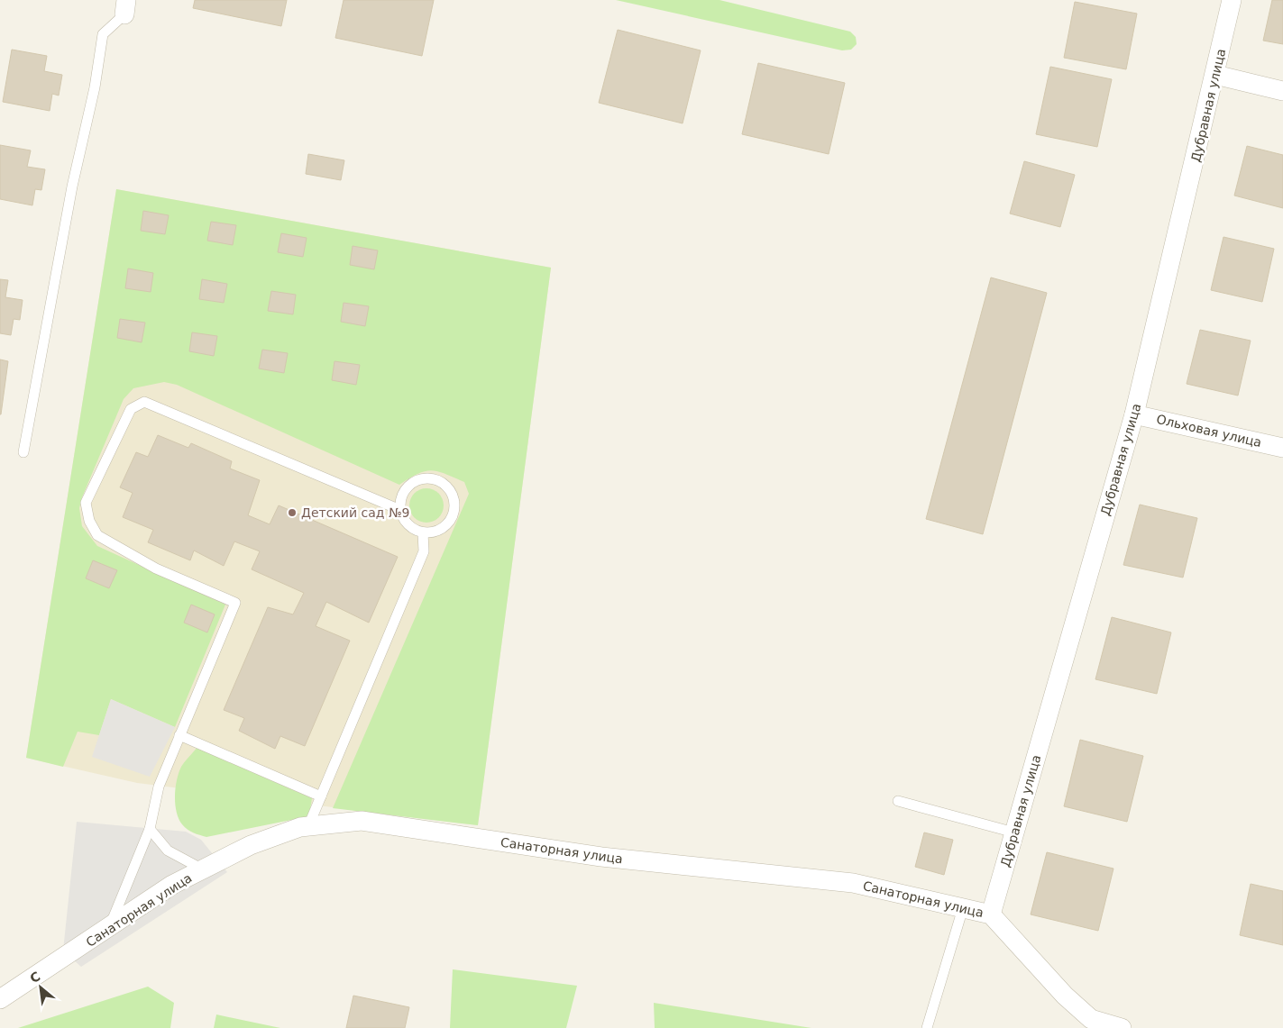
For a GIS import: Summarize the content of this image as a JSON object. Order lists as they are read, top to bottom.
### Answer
{
  "streets": {
    "street": ["Дубравная улица", "Ольховая улица", "Санаторная улица"]
  },
  "crossings": [
    ["Дубравная улица", "Ольховая улица"],
    ["Дубравная улица", "Санаторная улица"]
  ],
  "places": ["Детский сад №9"],
  "north": "top left"
}
